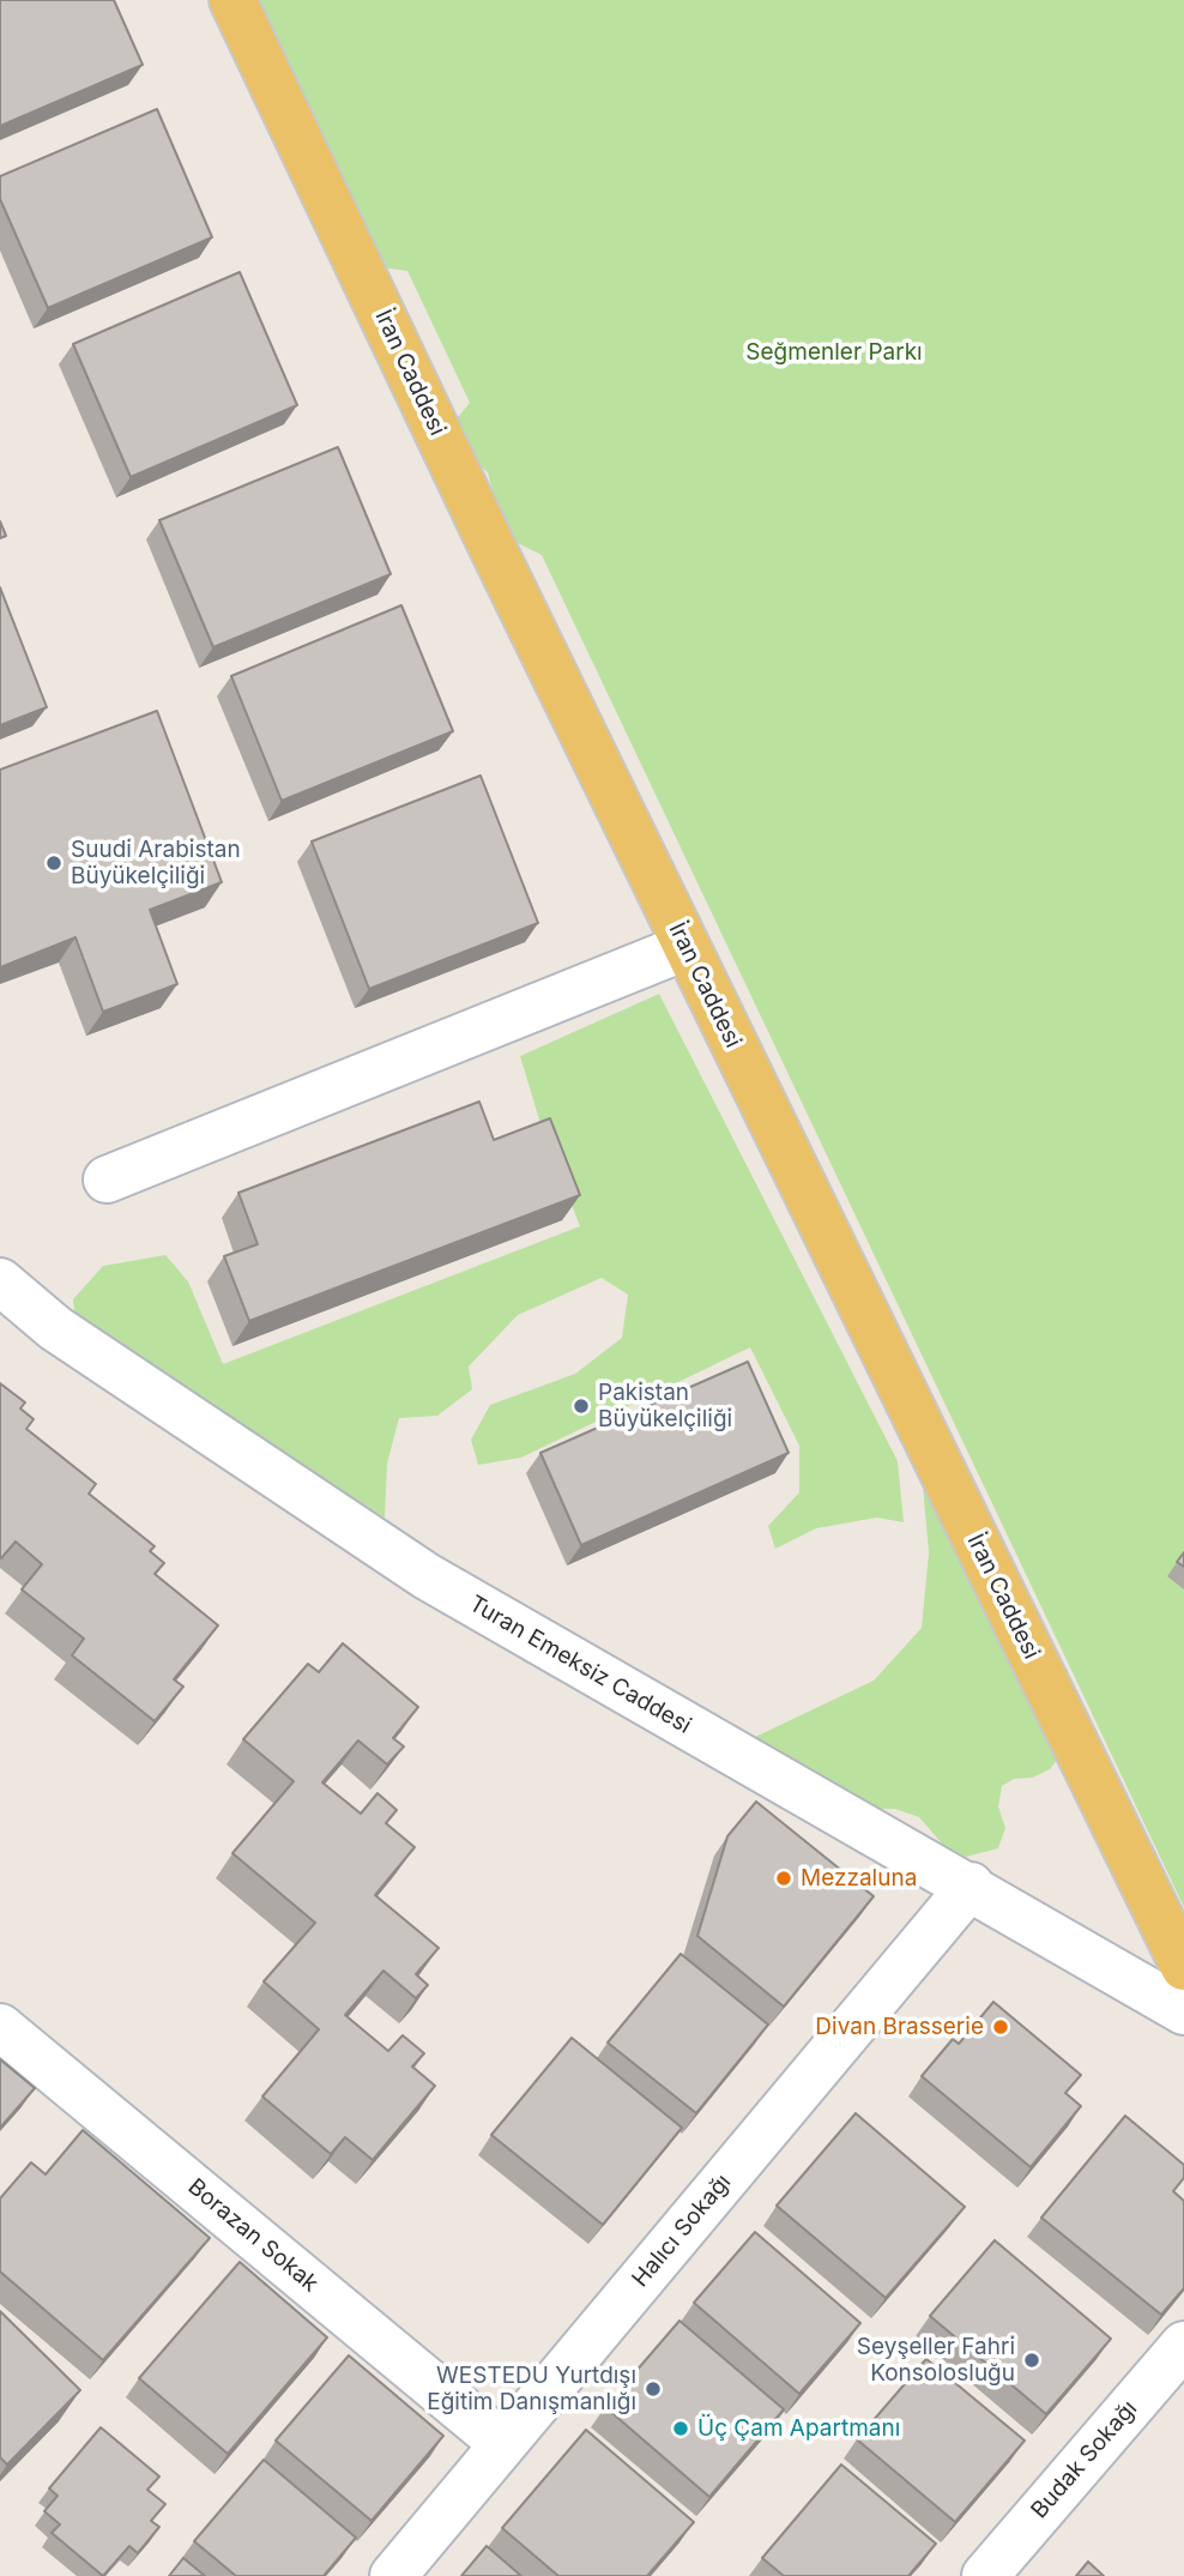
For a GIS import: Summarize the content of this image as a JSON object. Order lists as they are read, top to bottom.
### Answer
{
  "streets": {
    "main road": ["İran Caddesi"],
    "street": [
      "Turan Emeksiz Caddesi",
      "Halıcı Sokağı",
      "Borazan Sokak",
      "Budak Sokağı"
    ]
  },
  "crossings": [
    ["Turan Emeksiz Caddesi", "Halıcı Sokağı"],
    ["Halıcı Sokağı", "Borazan Sokak"]
  ],
  "parks": ["Seğmenler Parkı"],
  "places": [
    "Suudi Arabistan Büyükelçiliği",
    "Pakistan Büyükelçiliği",
    "Mezzaluna",
    "Divan Brasserie",
    "Seyşeller Fahri Konsolosluğu",
    "WESTEDU Yurtdışı Eğitim Danışmanlığı",
    "Üç Çam Apartmanı"
  ]
}
